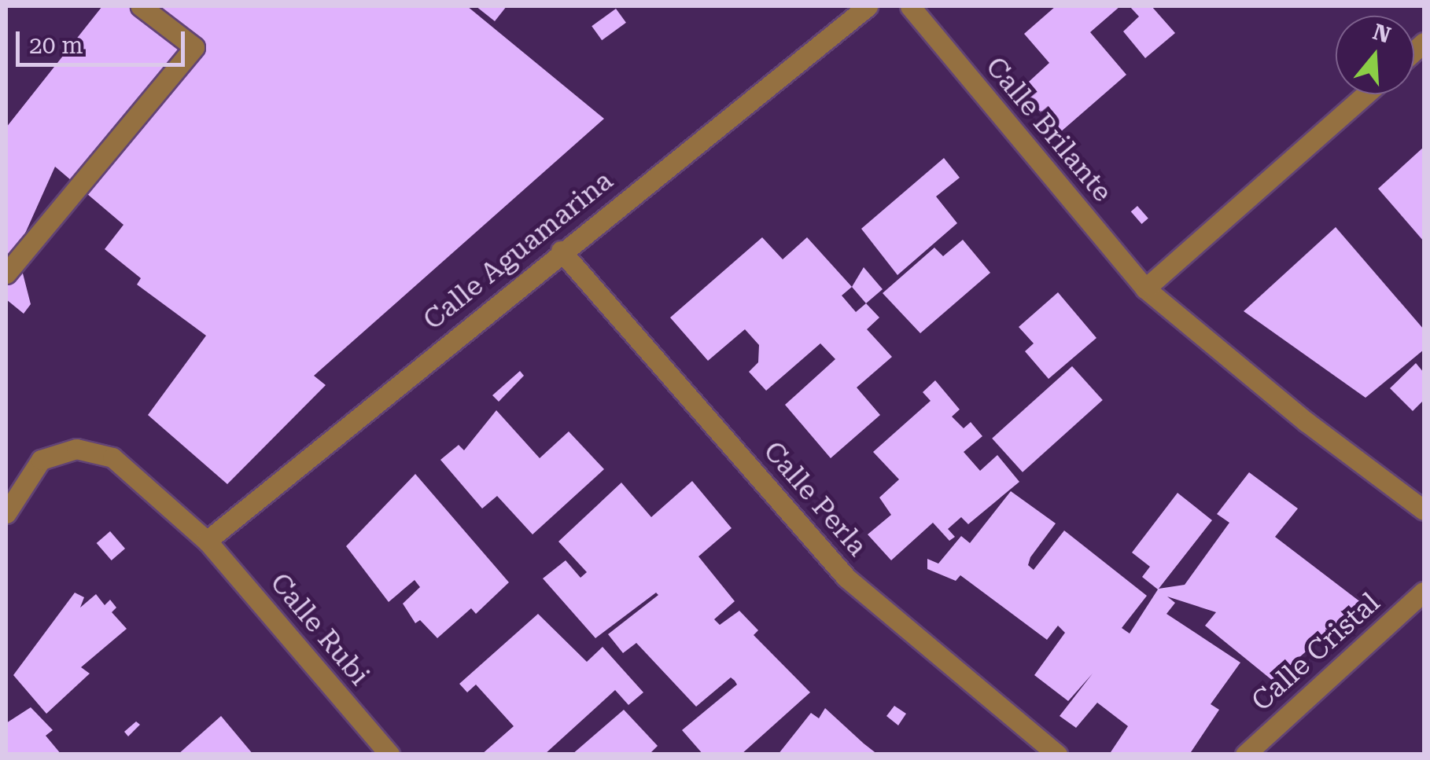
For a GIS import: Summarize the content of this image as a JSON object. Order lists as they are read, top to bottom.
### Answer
{
  "streets": {
    "street": [
      "Calle Brilante",
      "Calle Aguamarina",
      "Calle Perla",
      "Calle Rubi",
      "Calle Cristal"
    ]
  },
  "crossings": [
    ["Calle Aguamarina", "Calle Perla"],
    ["Calle Aguamarina", "Calle Rubi"]
  ],
  "scale_bar": "20 m",
  "north": "top"
}
